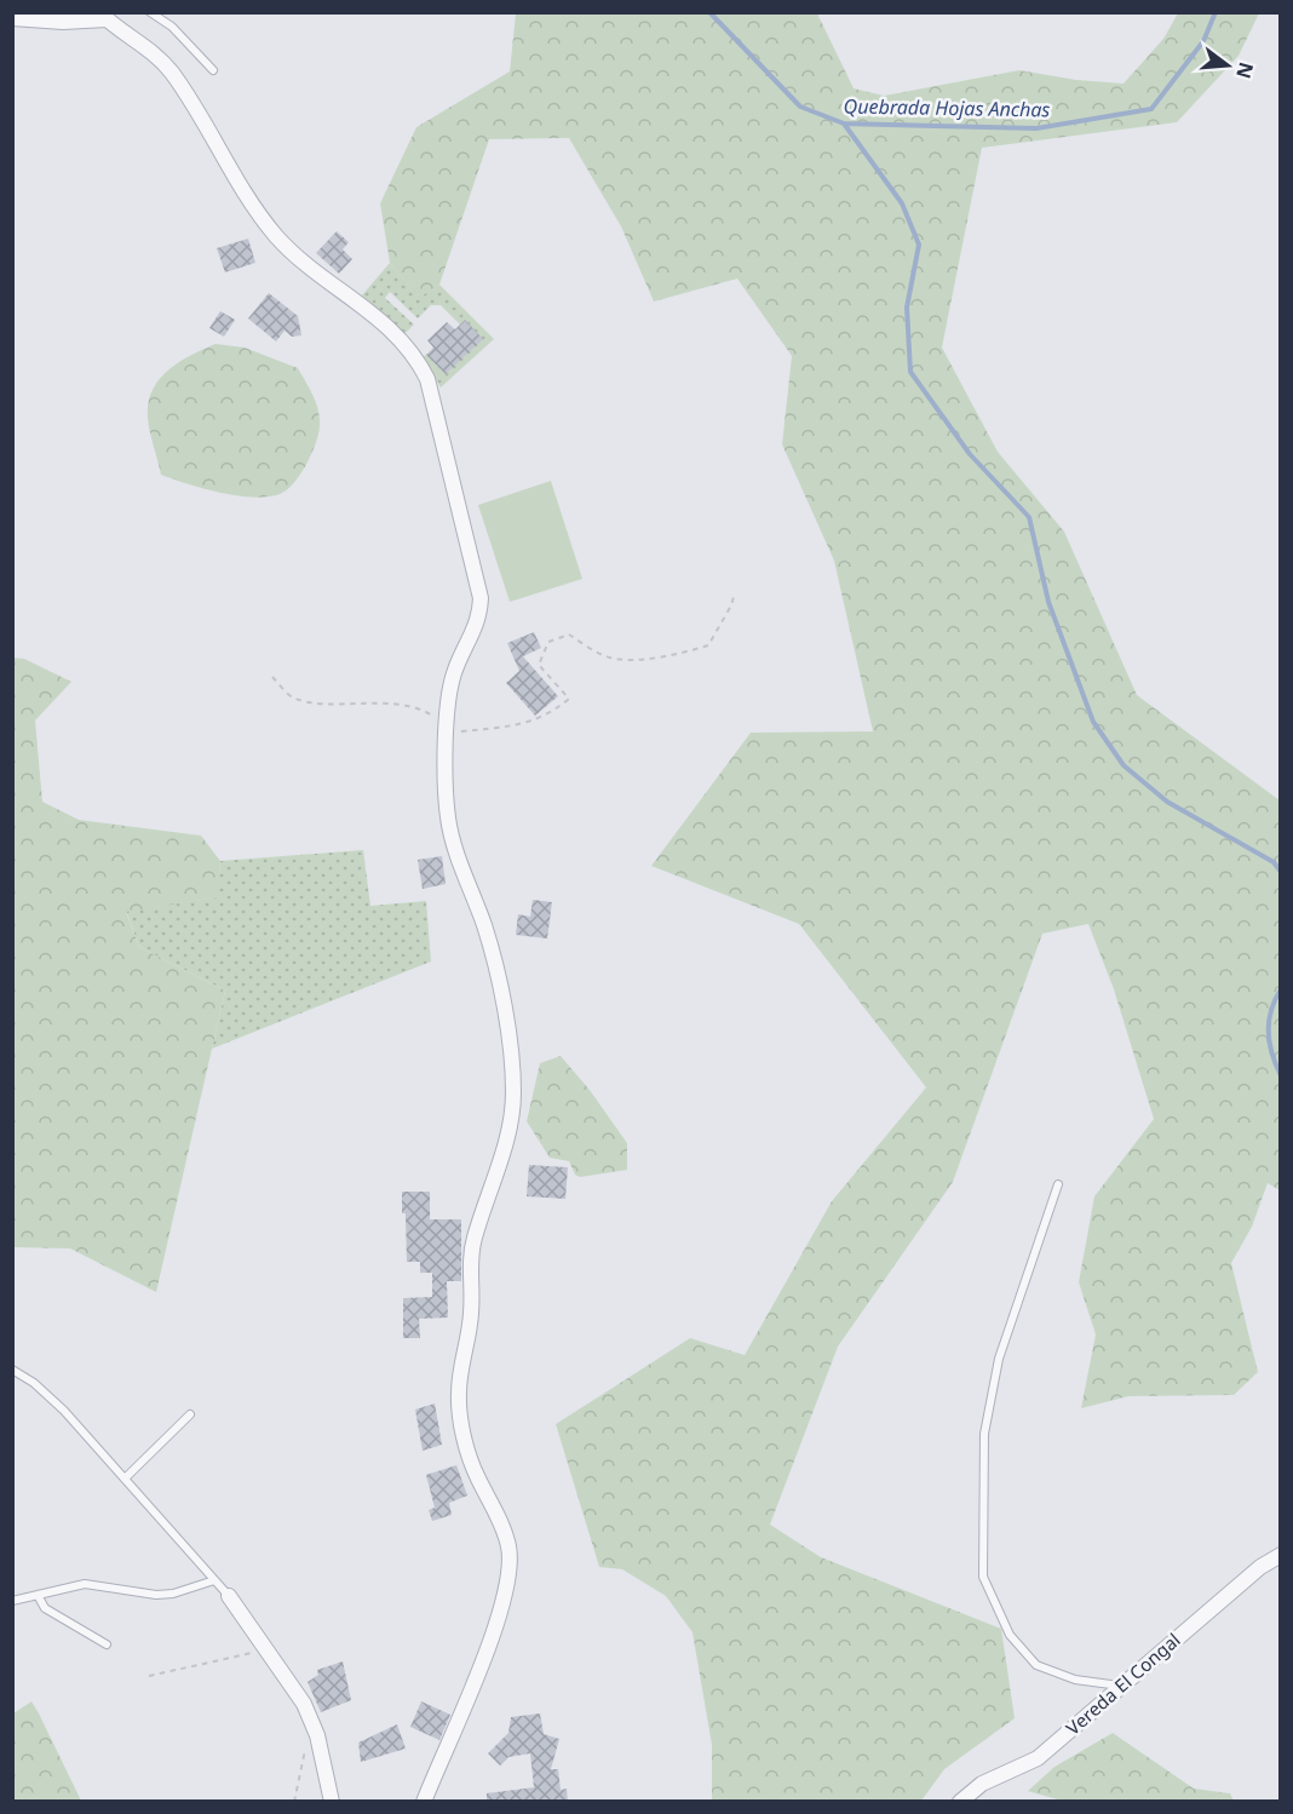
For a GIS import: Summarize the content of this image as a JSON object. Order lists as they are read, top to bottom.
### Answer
{
  "streets": {
    "street": ["Vereda El Congal"]
  },
  "water": ["Quebrada Hojas Anchas"],
  "north": "right"
}
